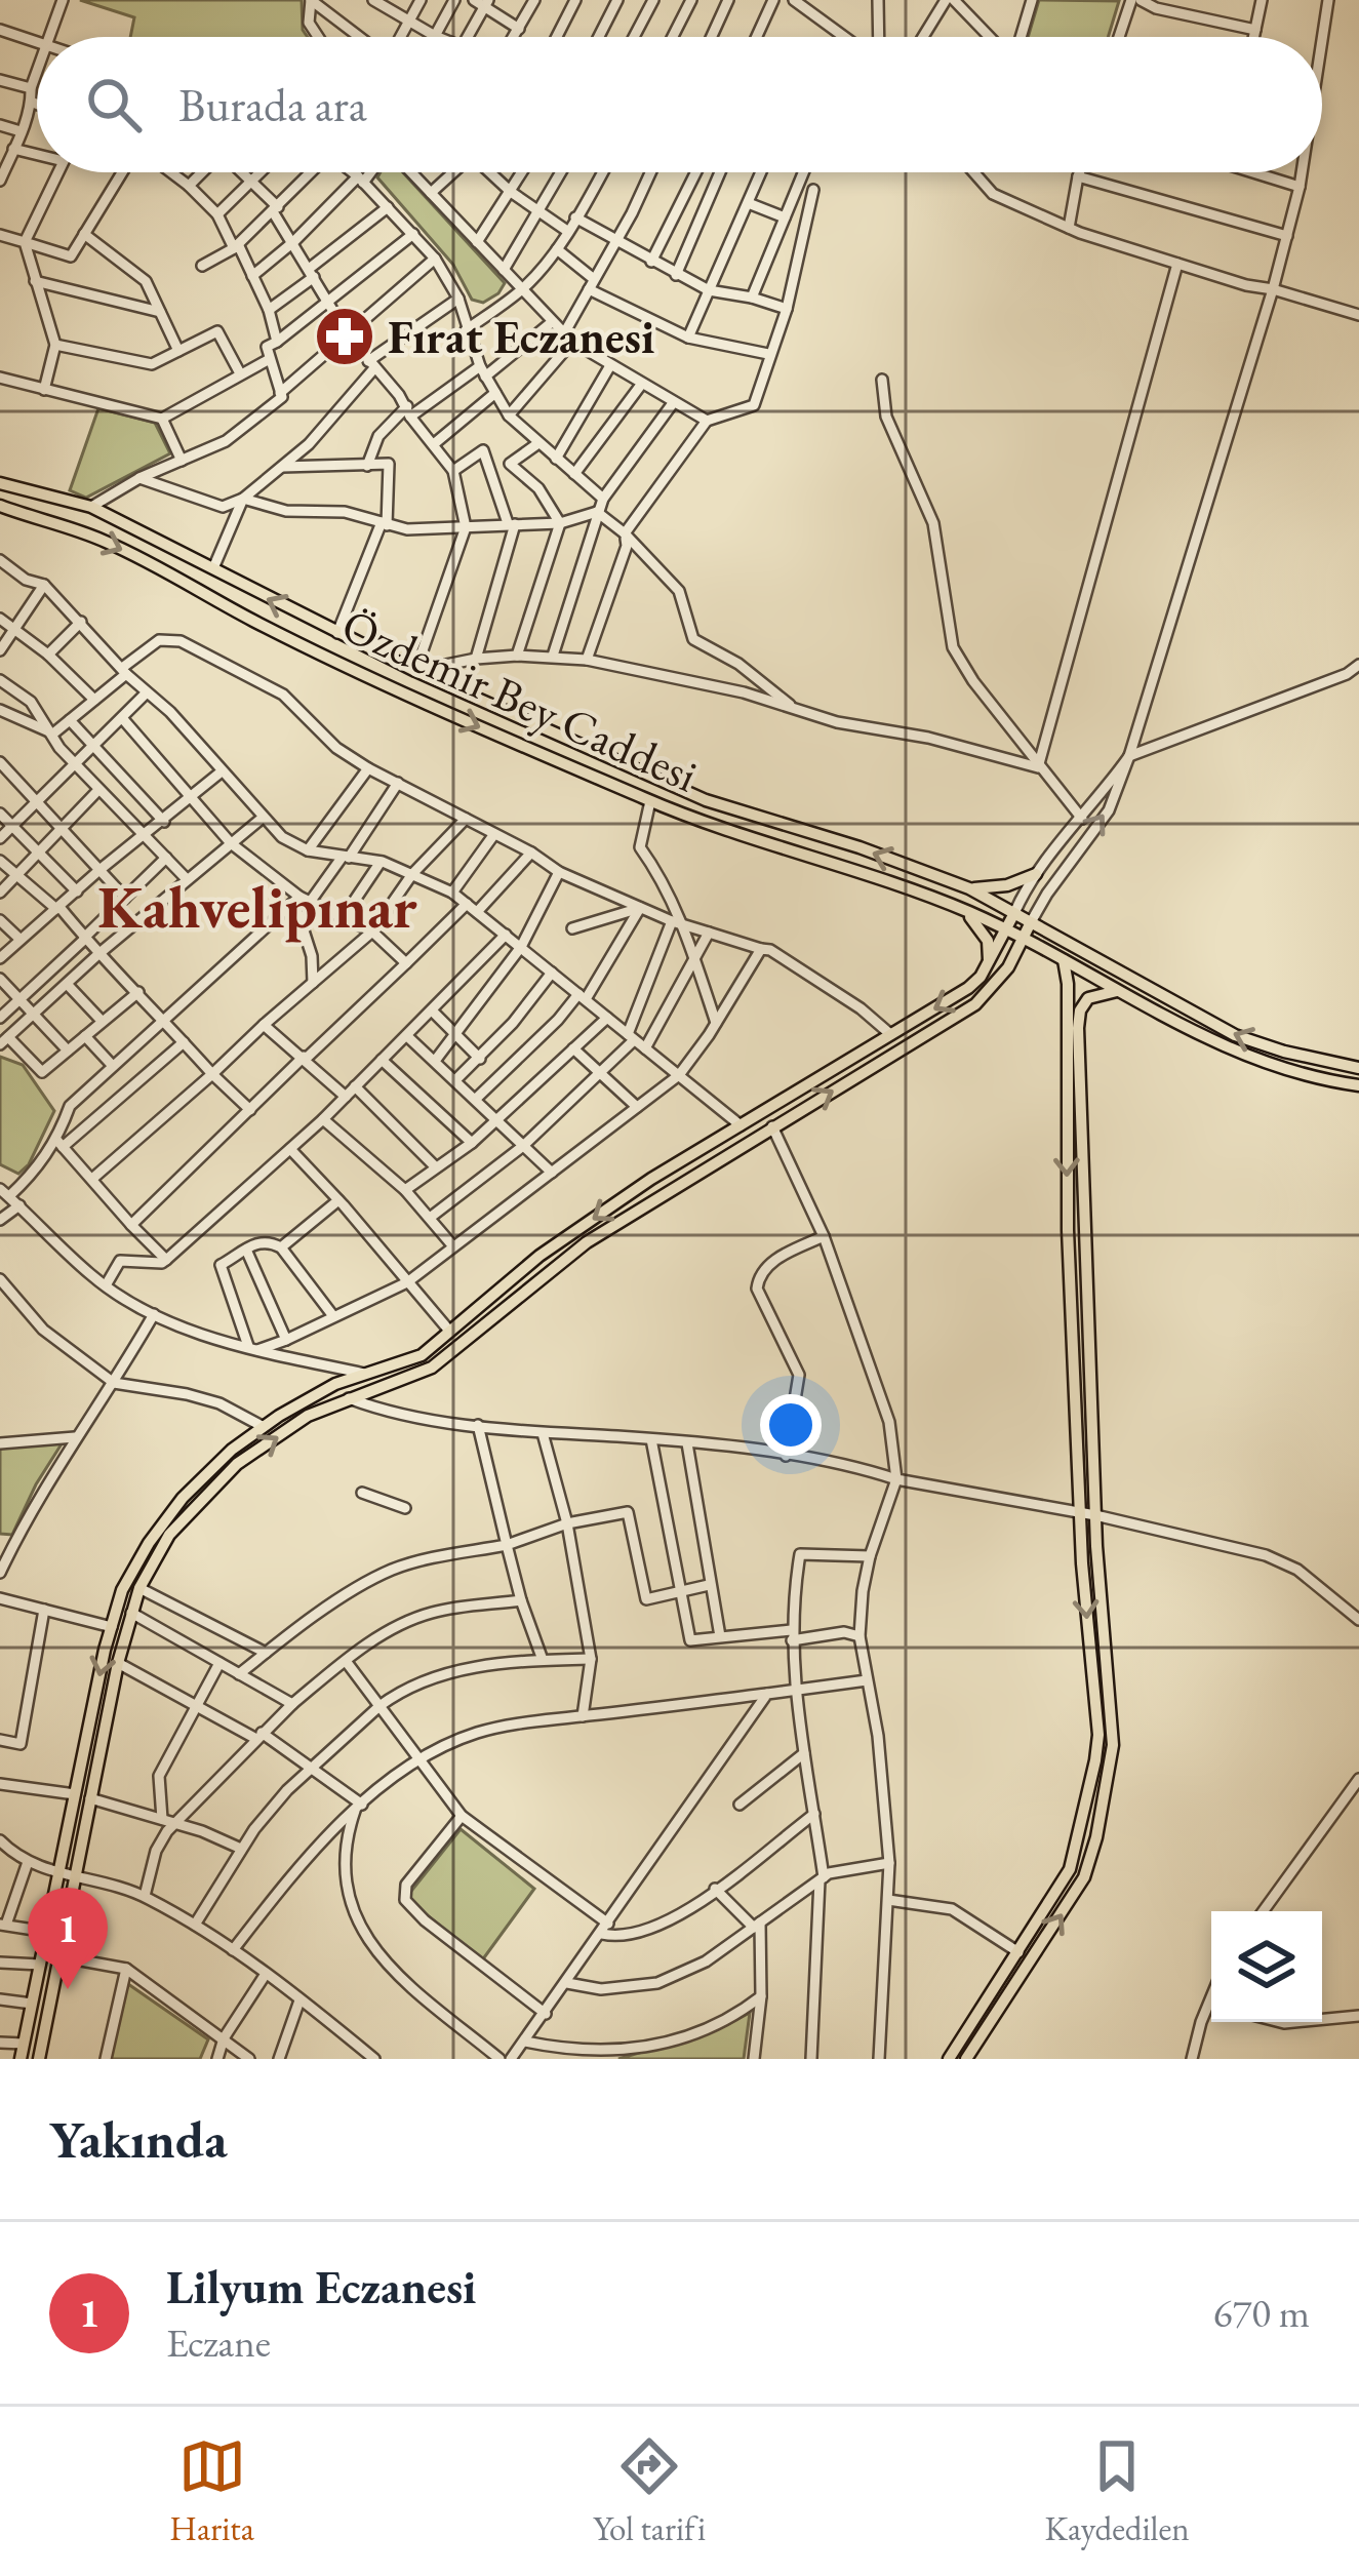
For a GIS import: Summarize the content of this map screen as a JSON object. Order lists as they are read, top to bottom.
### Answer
{
  "streets": {
    "main road": ["Özdemir Bey Caddesi"]
  },
  "districts": ["Kahvelipınar"],
  "places": {
    "pharmacy": ["Fırat Eczanesi"]
  },
  "page": {
    "search": "Burada ara",
    "pins": "1",
    "heading": "Yakında",
    "list": [
      {
        "mark": "1",
        "name": "Lilyum Eczanesi",
        "note": "Eczane",
        "value": "670 m"
      }
    ],
    "nav": ["Harita", "Yol tarifi", "Kaydedilen"]
  }
}
